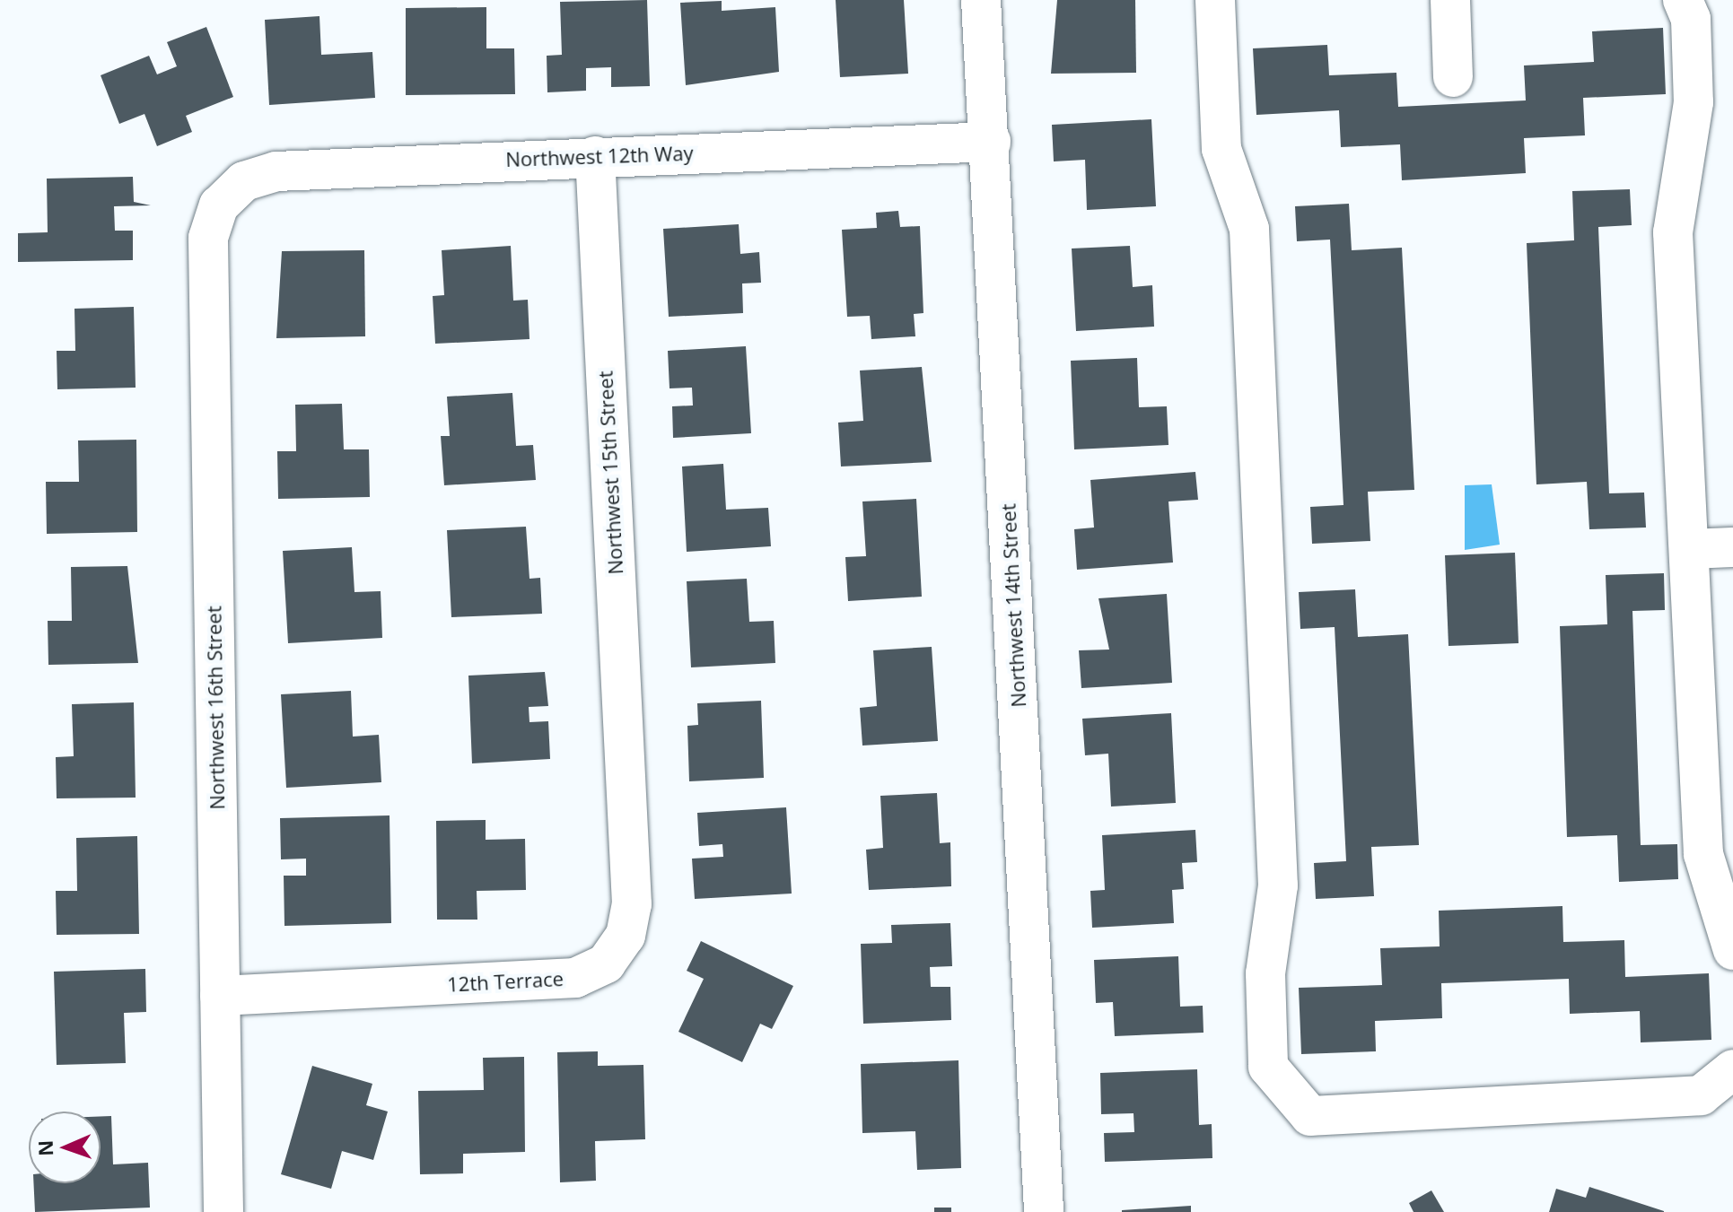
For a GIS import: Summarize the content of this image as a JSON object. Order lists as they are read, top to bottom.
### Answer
{
  "streets": {
    "street": [
      "Northwest 12th Way",
      "Northwest 15th Street",
      "Northwest 14th Street",
      "Northwest 16th Street",
      "12th Terrace"
    ]
  },
  "crossings": [
    ["Northwest 12th Way", "Northwest 15th Street"],
    ["Northwest 12th Way", "Northwest 14th Street"],
    ["Northwest 12th Way", "Northwest 16th Street"],
    ["Northwest 15th Street", "12th Terrace"],
    ["Northwest 16th Street", "12th Terrace"]
  ],
  "north": "left"
}
